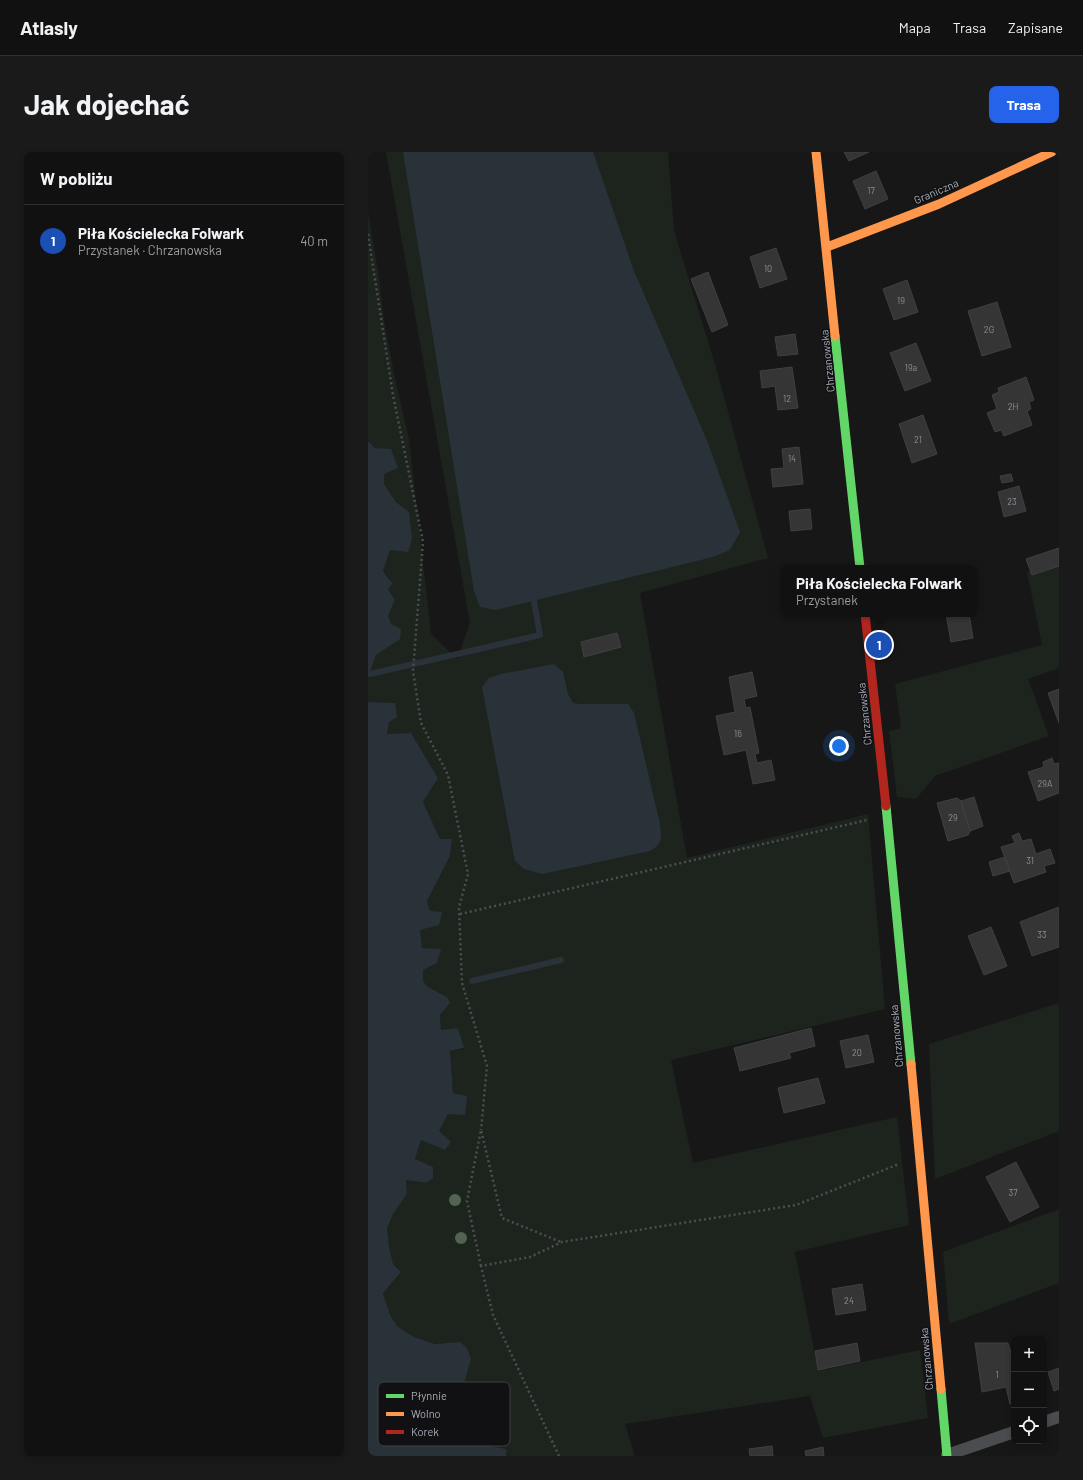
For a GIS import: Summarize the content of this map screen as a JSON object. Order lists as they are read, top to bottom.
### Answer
{
  "streets": {
    "street": ["Graniczna", "Chrzanowska"]
  },
  "crossings": [
    ["Graniczna", "Chrzanowska"]
  ],
  "house_numbers": [
    "17",
    "10",
    "19",
    "2G",
    "19a",
    "12",
    "2H",
    "21",
    "14",
    "23",
    "16",
    "29A",
    "29",
    "31",
    "33",
    "20",
    "37",
    "24",
    "1"
  ],
  "legend": ["Płynnie", "Wolno", "Korek"],
  "page": {
    "header": "Atlasly",
    "nav": ["Mapa", "Trasa", "Zapisane"],
    "buttons": "Trasa",
    "title": "Jak dojechać",
    "heading": "W pobliżu",
    "list": [
      {
        "mark": "1",
        "name": "Piła Kościelecka Folwark",
        "note": "Przystanek · Chrzanowska",
        "value": "40 m"
      }
    ],
    "popup": ["Piła Kościelecka Folwark", "Przystanek"],
    "pins": "1",
    "map_buttons": ["+", "−"]
  }
}
